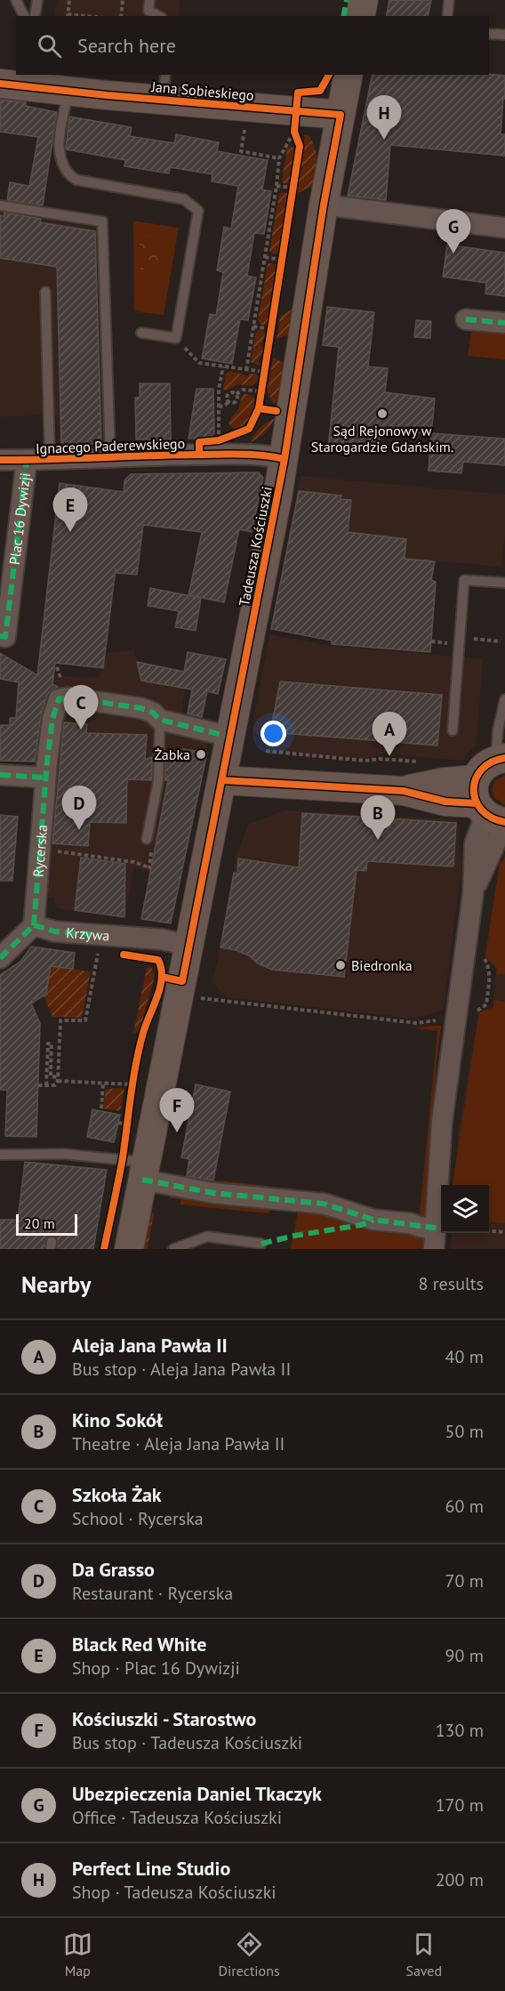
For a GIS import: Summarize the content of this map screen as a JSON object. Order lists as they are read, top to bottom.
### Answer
{
  "streets": {
    "street": [
      "Jana Sobieskiego",
      "Ignacego Paderewskiego",
      "Plac 16 Dywizji",
      "Tadeusza Kościuszki",
      "Rycerska",
      "Krzywa"
    ]
  },
  "crossings": [
    ["Jana Sobieskiego", "Tadeusza Kościuszki"],
    ["Ignacego Paderewskiego", "Plac 16 Dywizji"],
    ["Ignacego Paderewskiego", "Tadeusza Kościuszki"],
    ["Tadeusza Kościuszki", "Rycerska"],
    ["Tadeusza Kościuszki", "Krzywa"],
    ["Rycerska", "Krzywa"]
  ],
  "places": ["Sąd Rejonowy w Starogardzie Gdańskim.", "Żabka", "Biedronka"],
  "scale_bar": "20 m",
  "page": {
    "search": "Search here",
    "pins": [
      "H",
      "G",
      "E",
      "C",
      "A",
      "D",
      "B",
      "F"
    ],
    "scale": "20 m",
    "heading": ["Nearby", "8 results"],
    "list": [
      {
        "mark": "A",
        "name": "Aleja Jana Pawła II",
        "note": "Bus stop · Aleja Jana Pawła II",
        "value": "40 m"
      },
      {
        "mark": "B",
        "name": "Kino Sokół",
        "note": "Theatre · Aleja Jana Pawła II",
        "value": "50 m"
      },
      {
        "mark": "C",
        "name": "Szkoła Żak",
        "note": "School · Rycerska",
        "value": "60 m"
      },
      {
        "mark": "D",
        "name": "Da Grasso",
        "note": "Restaurant · Rycerska",
        "value": "70 m"
      },
      {
        "mark": "E",
        "name": "Black Red White",
        "note": "Shop · Plac 16 Dywizji",
        "value": "90 m"
      },
      {
        "mark": "F",
        "name": "Kościuszki - Starostwo",
        "note": "Bus stop · Tadeusza Kościuszki",
        "value": "130 m"
      },
      {
        "mark": "G",
        "name": "Ubezpieczenia Daniel Tkaczyk",
        "note": "Office · Tadeusza Kościuszki",
        "value": "170 m"
      },
      {
        "mark": "H",
        "name": "Perfect Line Studio",
        "note": "Shop · Tadeusza Kościuszki",
        "value": "200 m"
      }
    ],
    "nav": ["Map", "Directions", "Saved"]
  }
}
